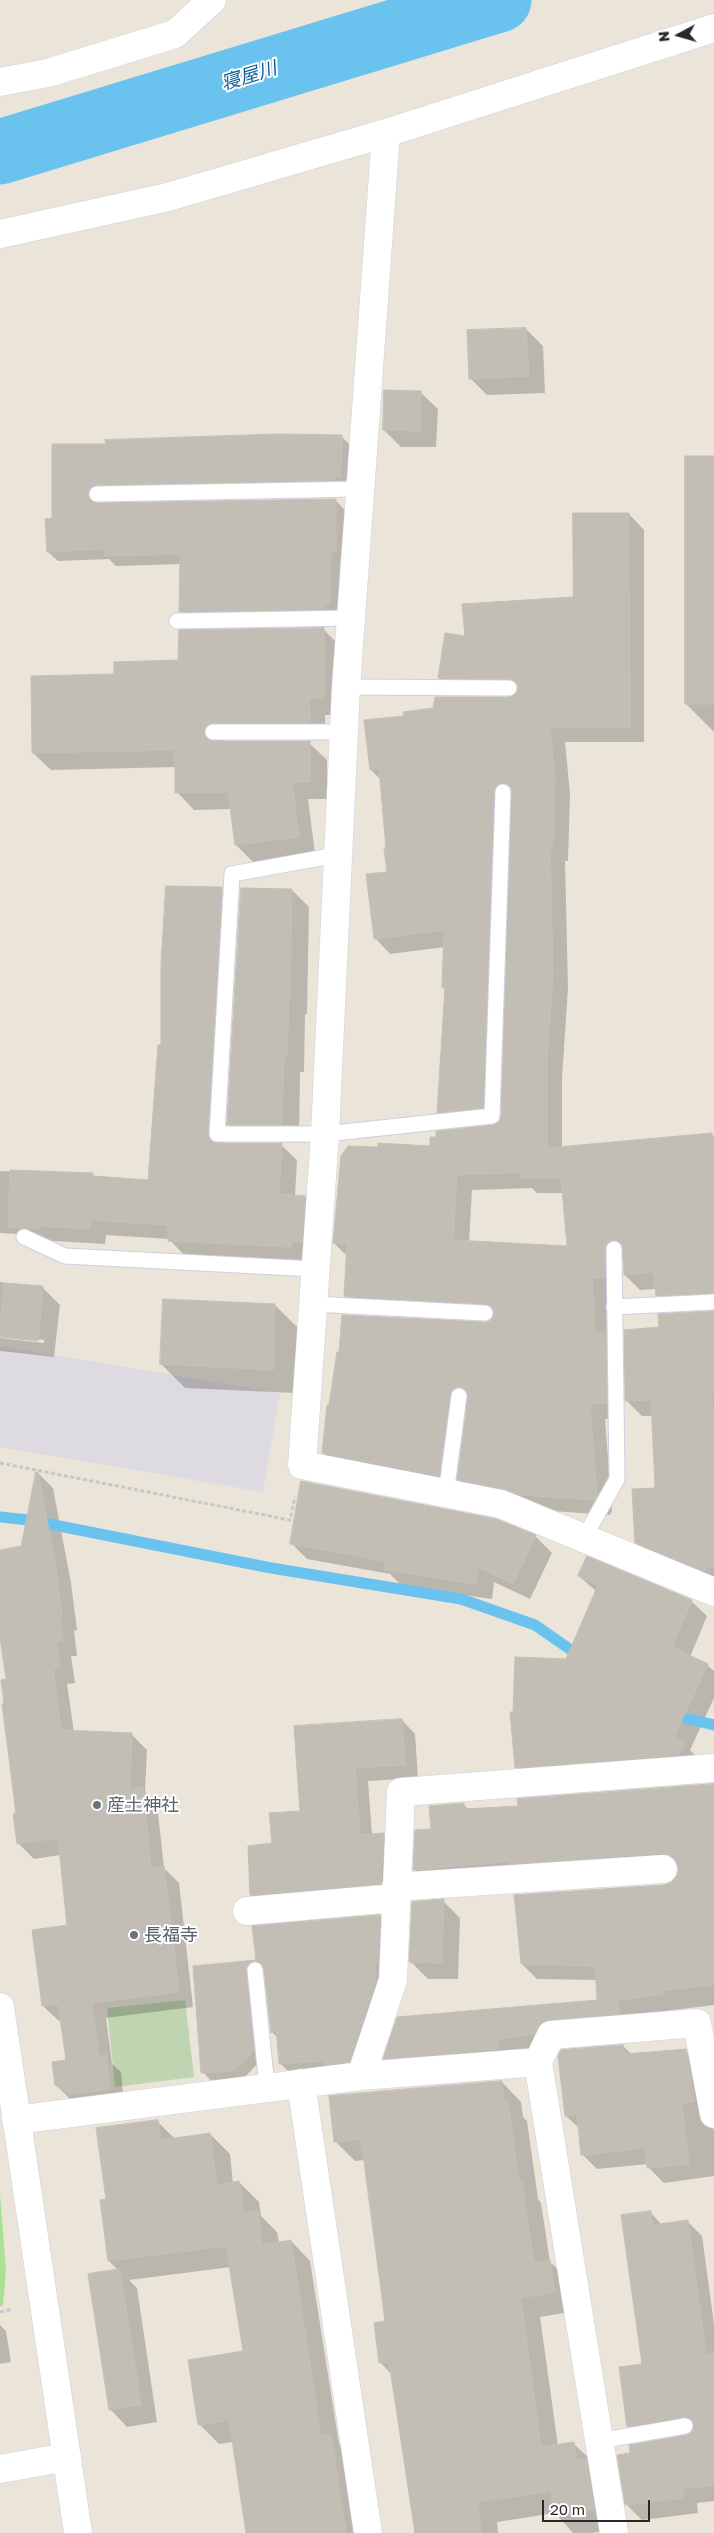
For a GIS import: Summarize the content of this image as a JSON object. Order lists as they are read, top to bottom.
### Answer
{
  "water": ["寝屋川"],
  "places": ["産土神社", "長福寺"],
  "scale_bar": "20 m",
  "north": "left"
}
